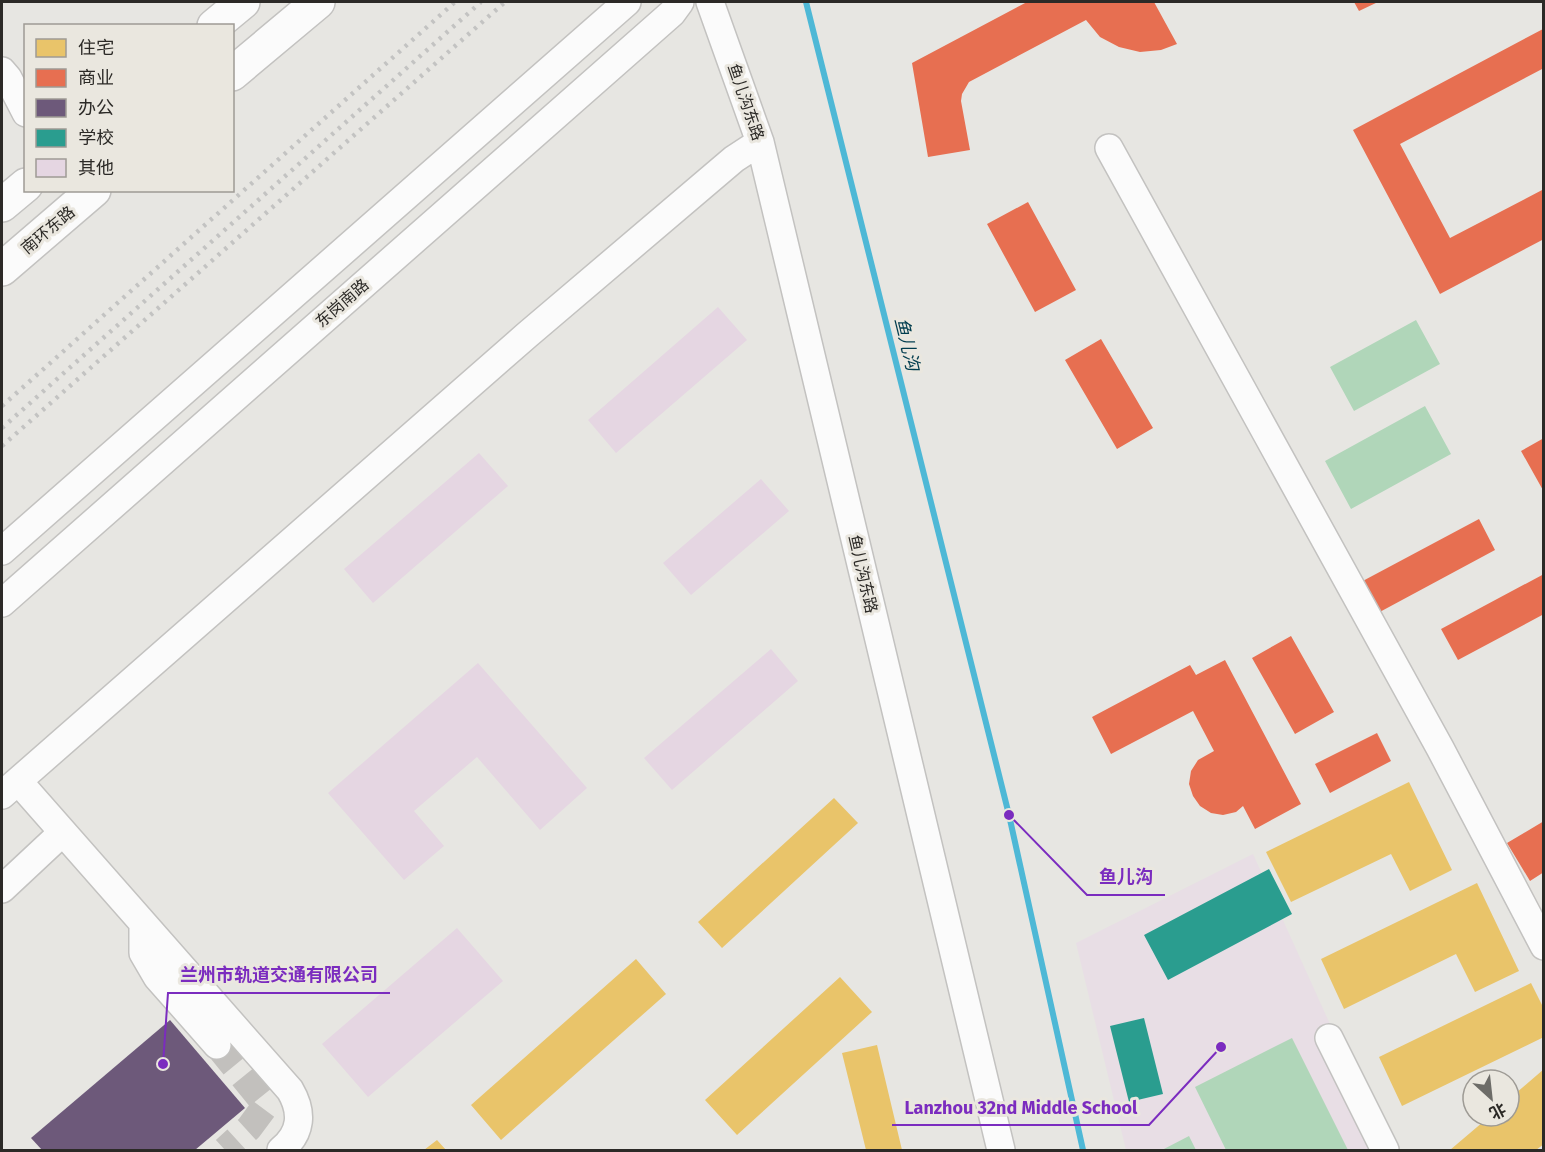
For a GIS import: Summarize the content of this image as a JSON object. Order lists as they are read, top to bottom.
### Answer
{
  "streets": {
    "highway": ["南环东路"],
    "street": ["鱼儿沟东路", "东岗南路"]
  },
  "water": ["鱼儿沟"],
  "places": ["鱼儿沟", "Lanzhou 32nd Middle School", "兰州市轨道交通有限公司"],
  "legend": [
    "住宅",
    "商业",
    "办公",
    "学校",
    "其他"
  ],
  "north": "bottom right"
}
